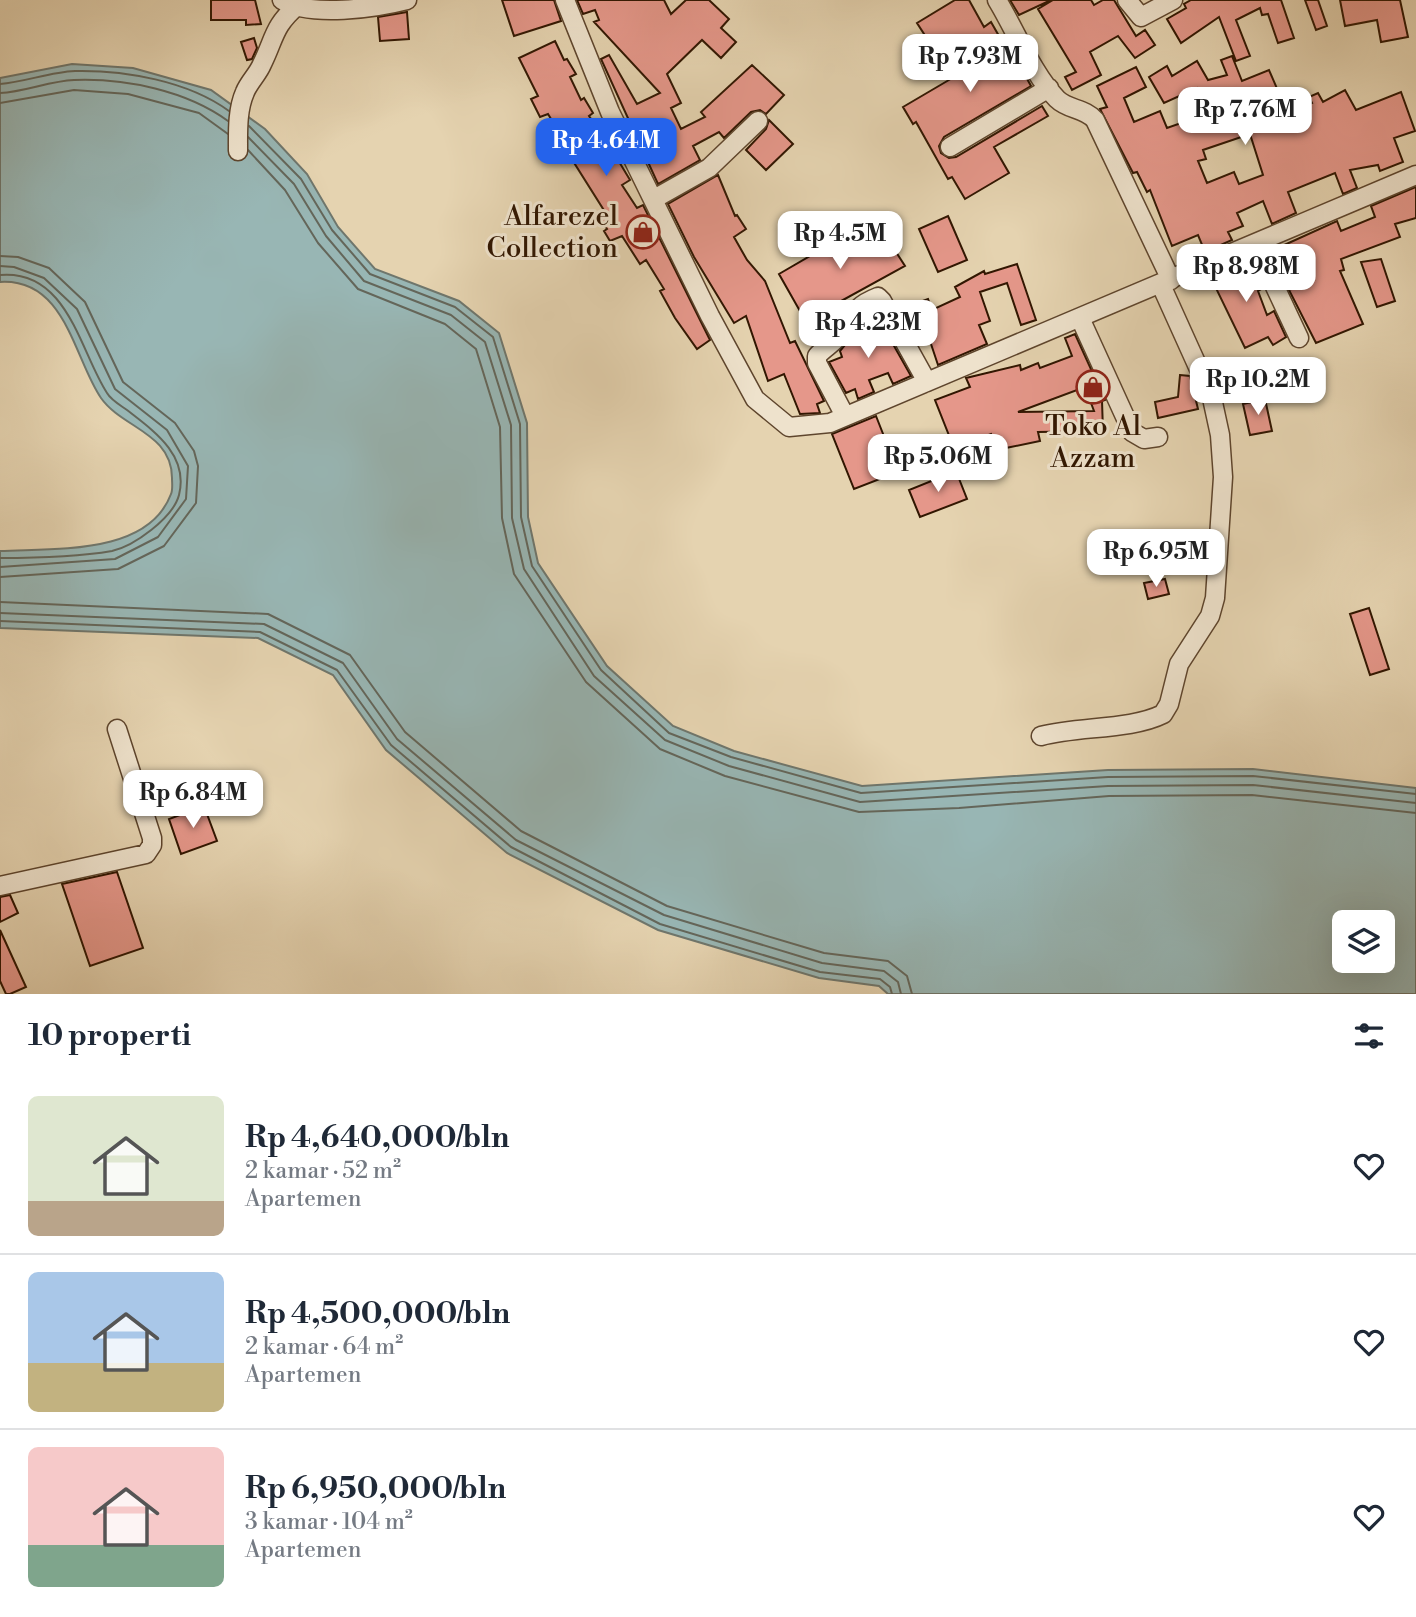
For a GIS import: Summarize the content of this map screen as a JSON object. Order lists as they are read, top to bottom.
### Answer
{
  "places": {
    "shop": ["Alfarezel Collection", "Toko Al Azzam"]
  },
  "page": {
    "price": [
      "Rp 7.93M",
      "Rp 7.76M",
      "Rp 4.64M",
      "Rp 4.5M",
      "Rp 8.98M",
      "Rp 4.23M",
      "Rp 10.2M",
      "Rp 5.06M",
      "Rp 6.95M",
      "Rp 6.84M"
    ],
    "heading": "10 properti",
    "list": [
      {
        "name": "Rp 4,640,000/bln",
        "note": "2 kamar · 52 m² · Apartemen"
      },
      {
        "name": "Rp 4,500,000/bln",
        "note": "2 kamar · 64 m² · Apartemen"
      },
      {
        "name": "Rp 6,950,000/bln",
        "note": "3 kamar · 104 m² · Apartemen"
      }
    ]
  }
}
